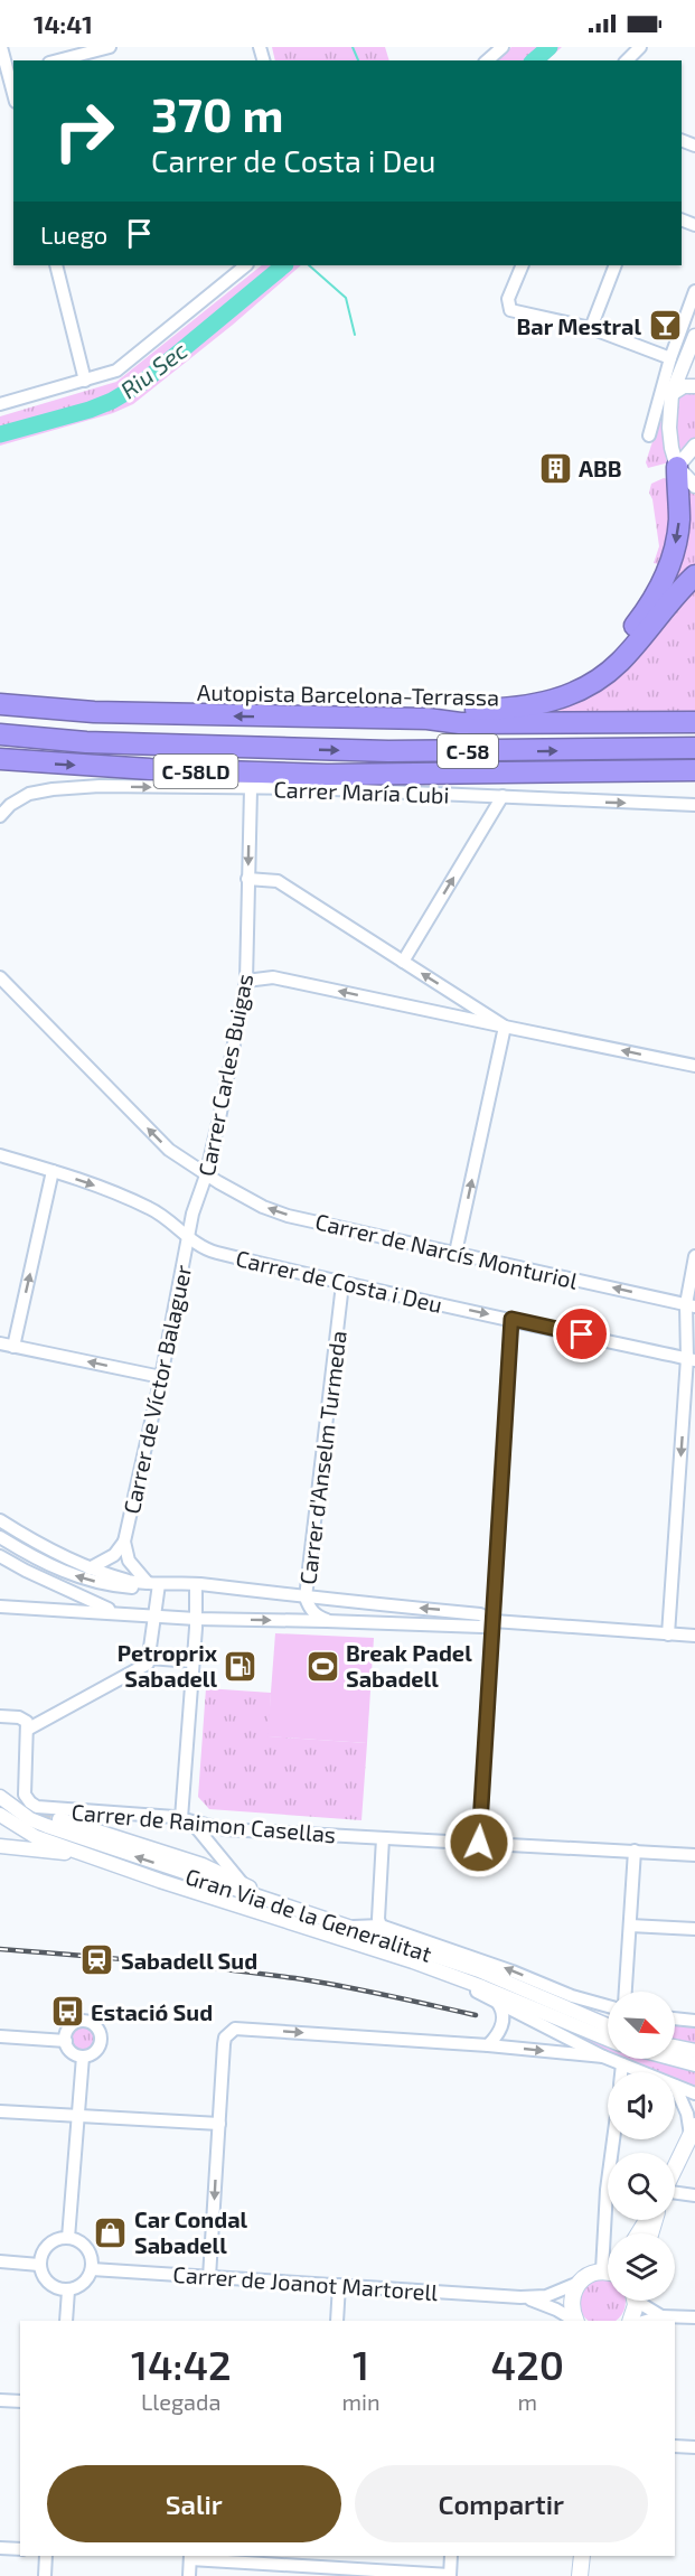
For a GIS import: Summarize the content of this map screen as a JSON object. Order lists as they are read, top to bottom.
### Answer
{
  "streets": {
    "highway": ["Autopista Barcelona-Terrassa", "C-58", "C-58LD"],
    "street": [
      "Carrer María Cubi",
      "Carrer Carles Buigas",
      "Carrer de Narcís Monturiol",
      "Carrer de Costa i Deu",
      "Carrer de Víctor Balaguer",
      "Carrer d'Anselm Turmeda",
      "Carrer de Raimon Casellas",
      "Gran Via de la Generalitat",
      "Carrer de Joanot Martorell"
    ]
  },
  "crossings": [
    ["Carrer María Cubi", "Carrer Carles Buigas"],
    ["Carrer Carles Buigas", "Carrer de Narcís Monturiol"],
    ["Carrer Carles Buigas", "Carrer de Costa i Deu"],
    ["Carrer Carles Buigas", "Carrer de Víctor Balaguer"],
    ["Carrer de Costa i Deu", "Carrer de Víctor Balaguer"],
    ["Carrer de Costa i Deu", "Carrer d'Anselm Turmeda"]
  ],
  "one_way": ["Carrer María Cubi", "Carrer de Narcís Monturiol", "Carrer de Costa i Deu"],
  "water": ["Riu Sec"],
  "places": {
    "bar": ["Bar Mestral"],
    "building": ["ABB"],
    "fuel station": ["Petroprix Sabadell"],
    "sports": ["Break Padel Sabadell"],
    "station": ["Sabadell Sud"],
    "bus stop": ["Estació Sud"],
    "shop": ["Car Condal Sabadell"]
  },
  "north": "bottom right",
  "page": {
    "status": "14:41",
    "turn": ["370 m", "Carrer de Costa i Deu"],
    "then": "Luego",
    "eta": [
      "14:42",
      "Llegada",
      "1",
      "min",
      "420",
      "m"
    ],
    "buttons": ["Salir", "Compartir"]
  }
}
